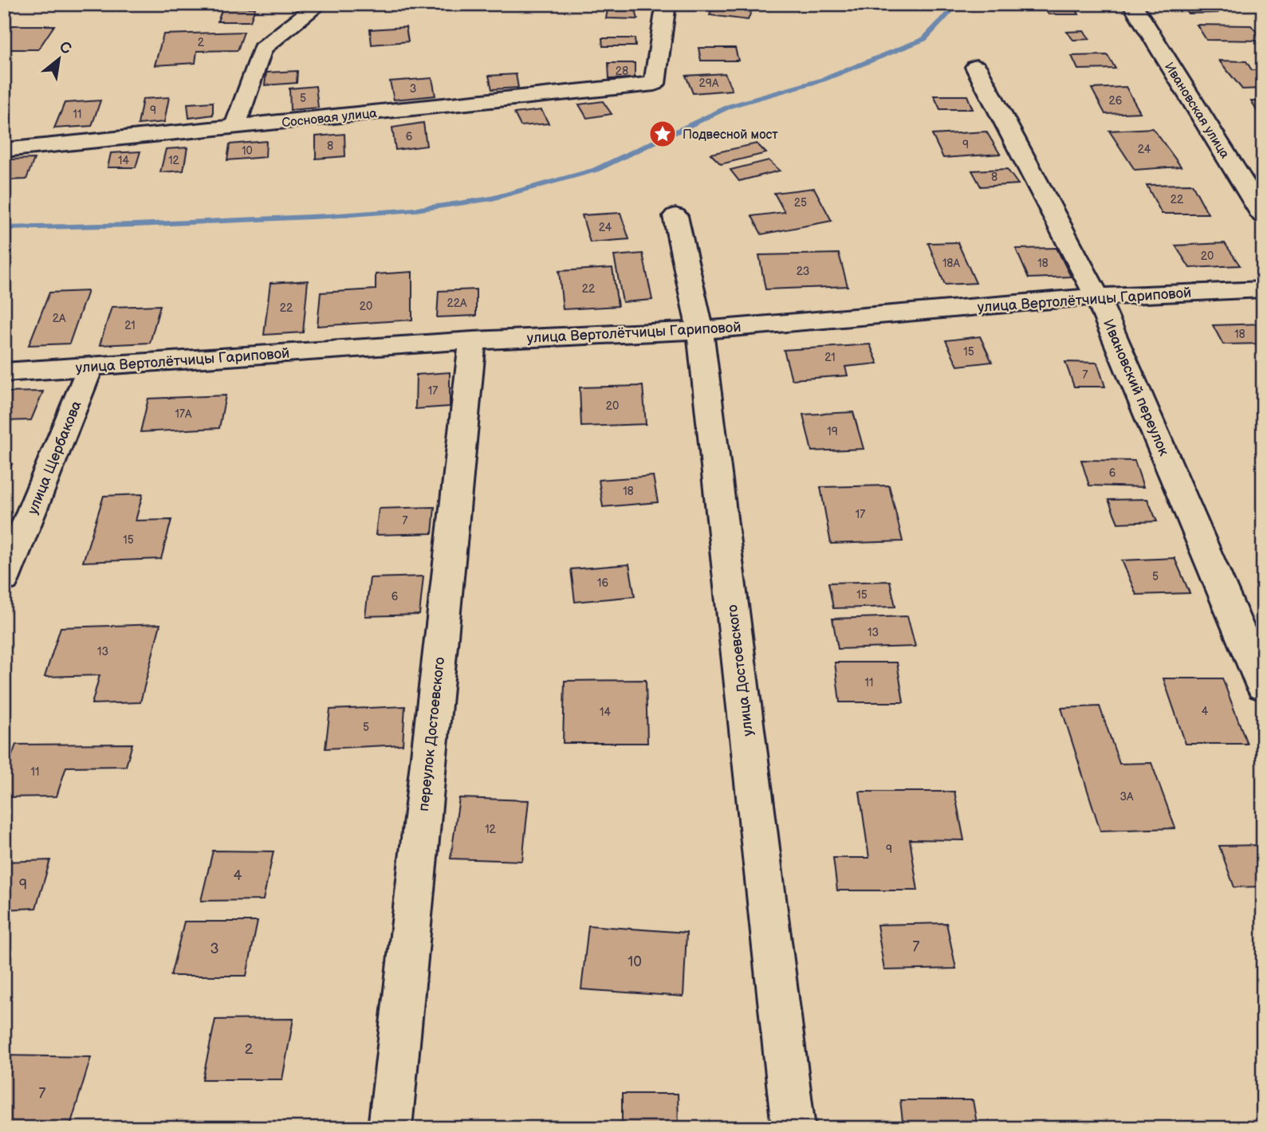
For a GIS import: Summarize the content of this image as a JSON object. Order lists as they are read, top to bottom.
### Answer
{
  "streets": {
    "street": [
      "Ивановская улица",
      "Сосновая улица",
      "улица Вертолётчицы Гариповой",
      "Ивановский переулок",
      "улица Щербакова",
      "улица Достоевского",
      "переулок Достоевского"
    ]
  },
  "crossings": [
    ["улица Вертолётчицы Гариповой", "Ивановский переулок"],
    ["улица Вертолётчицы Гариповой", "улица Щербакова"],
    ["улица Вертолётчицы Гариповой", "улица Достоевского"],
    ["улица Вертолётчицы Гариповой", "переулок Достоевского"]
  ],
  "places": {
    "place": ["Подвесной мост"]
  },
  "house_numbers": [
    "2",
    "28",
    "29А",
    "3",
    "5",
    "26",
    "9",
    "11",
    "6",
    "9",
    "8",
    "24",
    "10",
    "14",
    "12",
    "8",
    "22",
    "25",
    "24",
    "20",
    "18А",
    "18",
    "23",
    "22",
    "22А",
    "20",
    "22",
    "2А",
    "21",
    "18",
    "15",
    "21",
    "7",
    "17",
    "20",
    "17А",
    "19",
    "6",
    "18",
    "17",
    "7",
    "15",
    "5",
    "16",
    "15",
    "6",
    "13",
    "13",
    "11",
    "4",
    "14",
    "5",
    "11",
    "3А",
    "12",
    "9",
    "4",
    "9",
    "7",
    "3",
    "10",
    "2",
    "7"
  ],
  "north": "top right"
}
